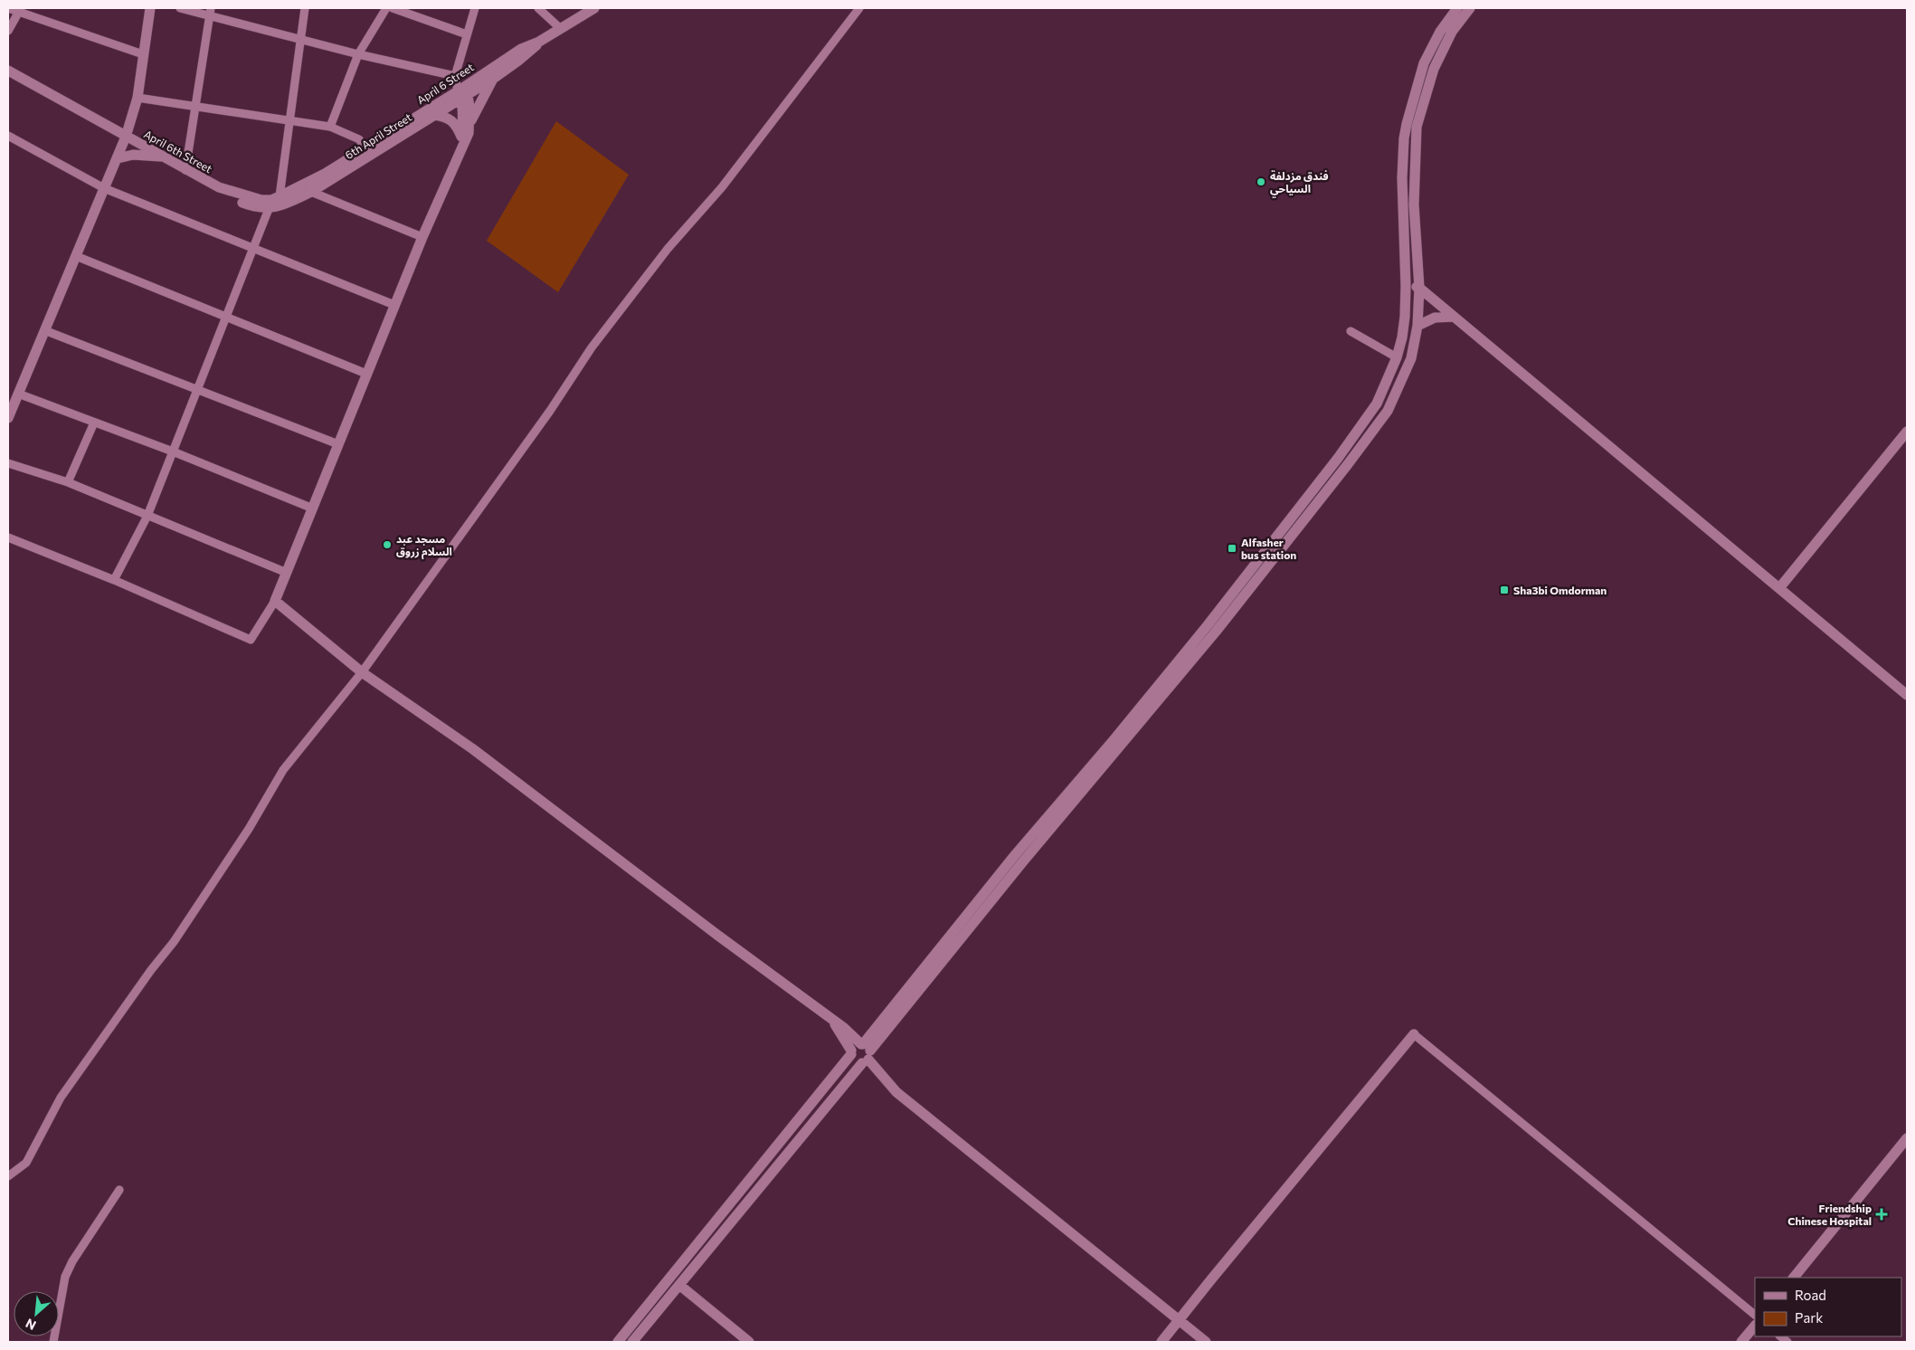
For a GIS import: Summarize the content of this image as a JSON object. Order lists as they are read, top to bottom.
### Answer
{
  "streets": {
    "street": ["April 6 Street", "6th April Street", "April 6th Street"]
  },
  "crossings": [
    ["April 6 Street", "6th April Street"],
    ["April 6 Street", "April 6th Street"]
  ],
  "places": {
    "other": ["فندق مزدلفة السياحي", "مسجد عبد السلام زروق"],
    "transit": ["Alfasher bus station", "Sha3bi Omdorman"],
    "health": ["Friendship Chinese Hospital"]
  },
  "legend": ["Road", "Park"],
  "north": "bottom left"
}
